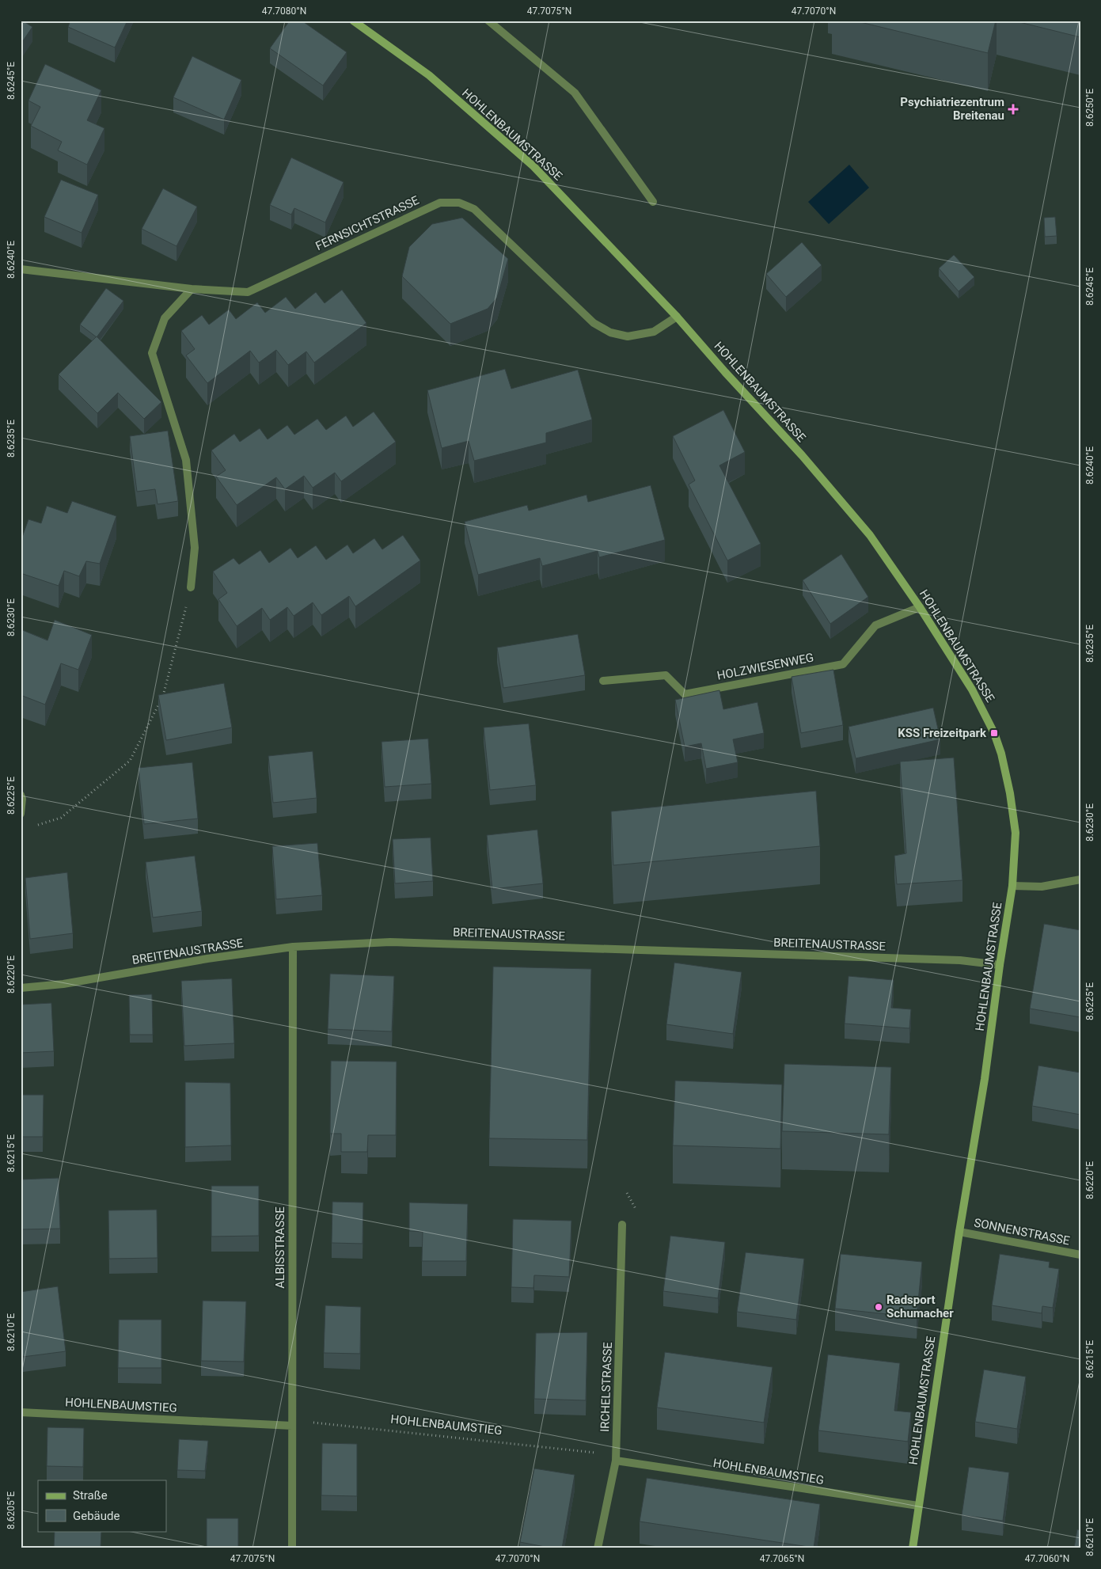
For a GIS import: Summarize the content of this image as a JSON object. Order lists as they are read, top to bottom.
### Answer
{
  "streets": {
    "street": [
      "HOHLENBAUMSTRASSE",
      "FERNSICHTSTRASSE",
      "HOLZWIESENWEG",
      "BREITENAUSTRASSE",
      "SONNENSTRASSE",
      "ALBISSTRASSE",
      "IRCHELSTRASSE",
      "HOHLENBAUMSTIEG"
    ]
  },
  "crossings": [
    ["HOHLENBAUMSTRASSE", "FERNSICHTSTRASSE"],
    ["HOHLENBAUMSTRASSE", "HOLZWIESENWEG"],
    ["HOHLENBAUMSTRASSE", "BREITENAUSTRASSE"],
    ["HOHLENBAUMSTRASSE", "SONNENSTRASSE"],
    ["HOHLENBAUMSTRASSE", "HOHLENBAUMSTIEG"],
    ["BREITENAUSTRASSE", "ALBISSTRASSE"],
    ["ALBISSTRASSE", "HOHLENBAUMSTIEG"],
    ["IRCHELSTRASSE", "HOHLENBAUMSTIEG"]
  ],
  "places": {
    "health": ["Psychiatriezentrum Breitenau"],
    "transit": ["KSS Freizeitpark"],
    "other": ["Radsport Schumacher"]
  },
  "legend": ["Straße", "Gebäude"],
  "coordinates": [
    "47.7080°N",
    "47.7075°N",
    "47.7070°N",
    "8.6245°E",
    "8.6250°E",
    "8.6240°E",
    "8.6235°E",
    "8.6230°E",
    "8.6225°E",
    "8.6220°E",
    "8.6215°E",
    "8.6210°E",
    "8.6205°E",
    "47.7065°N",
    "47.7060°N"
  ]
}
